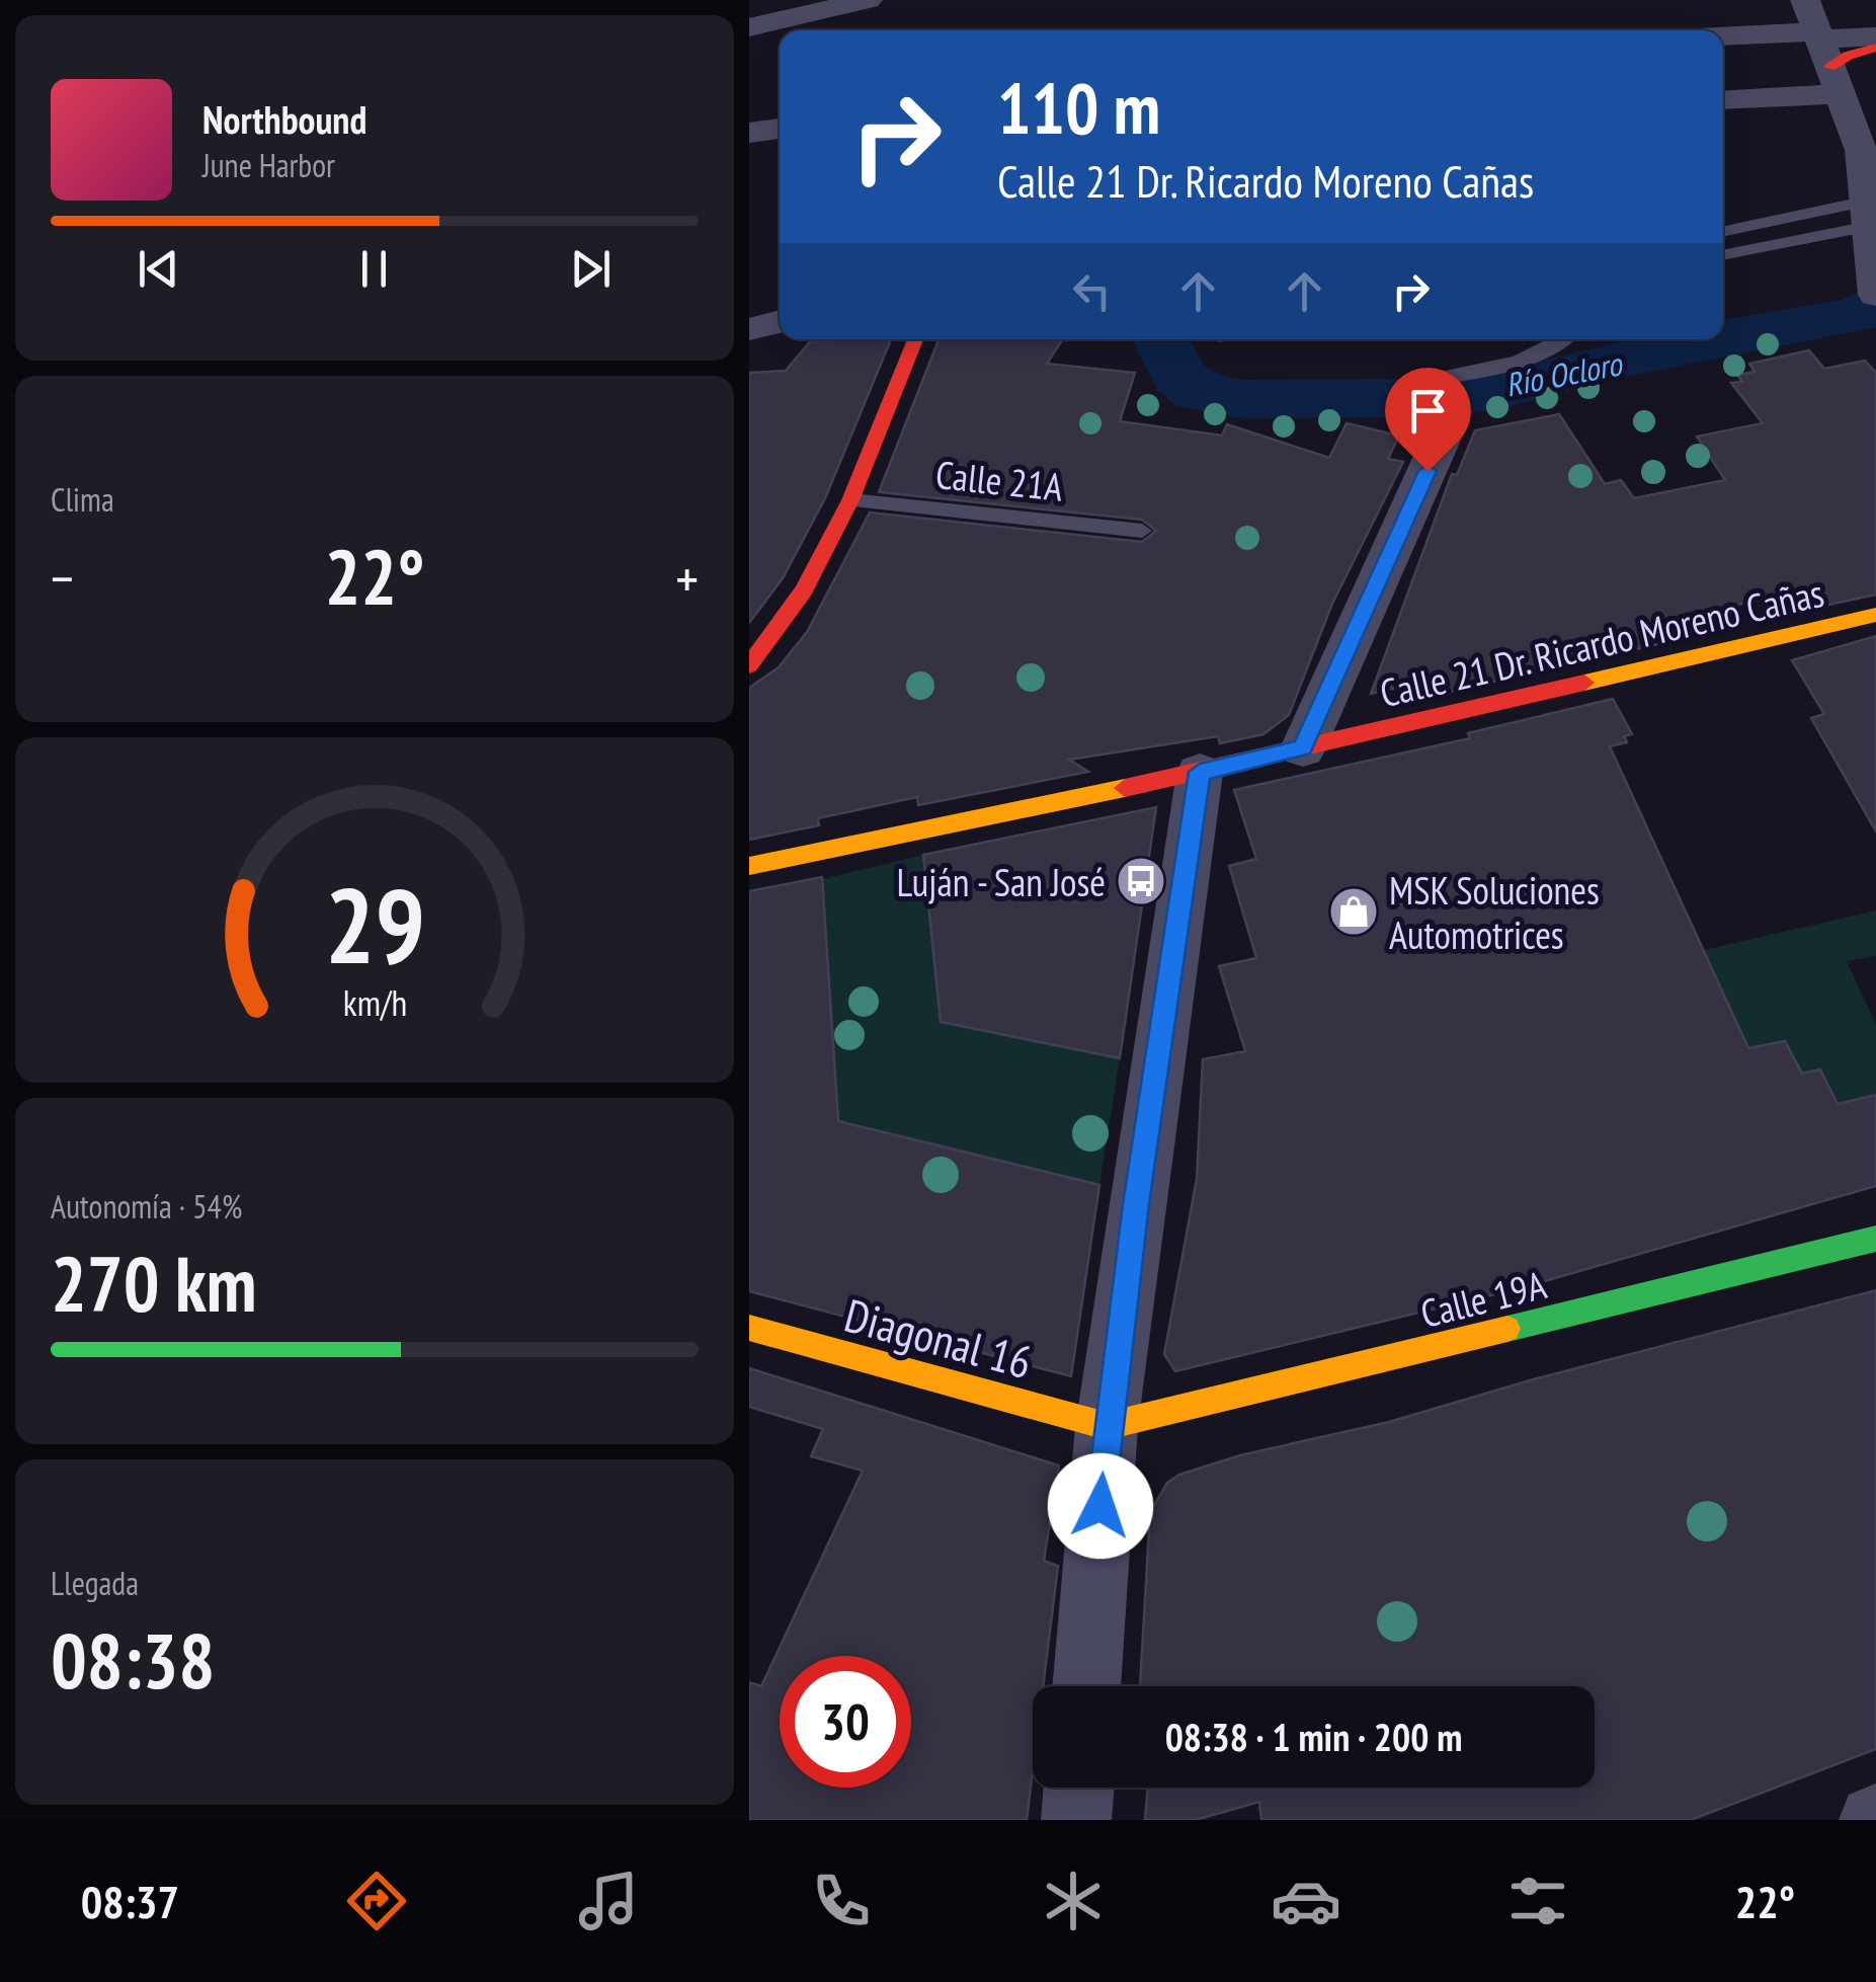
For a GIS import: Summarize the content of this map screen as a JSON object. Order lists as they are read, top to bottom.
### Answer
{
  "streets": {
    "street": ["Calle 21 Dr. Ricardo Moreno Cañas", "Calle 19A", "Diagonal 16"],
    "lane": ["Calle 21A"]
  },
  "crossings": [
    ["Calle 19A", "Diagonal 16"]
  ],
  "water": ["Río Ocloro"],
  "places": {
    "bus stop": ["Luján - San José"],
    "shop": ["MSK Soluciones Automotrices"]
  },
  "page": {
    "turn": ["110 m", "Calle 21 Dr. Ricardo Moreno Cañas"],
    "song": ["Northbound", "June Harbor"],
    "tile": [
      "Clima",
      ["Autonomía · 54%", "270 km"],
      ["Llegada", "08:38"]
    ],
    "heat": ["−", "22°", "+"],
    "limit": "30",
    "trip": "08:38 · 1 min · 200 m",
    "tabs": ["08:37", "22°"],
    "gauge": ["29", "km/h"]
  }
}
